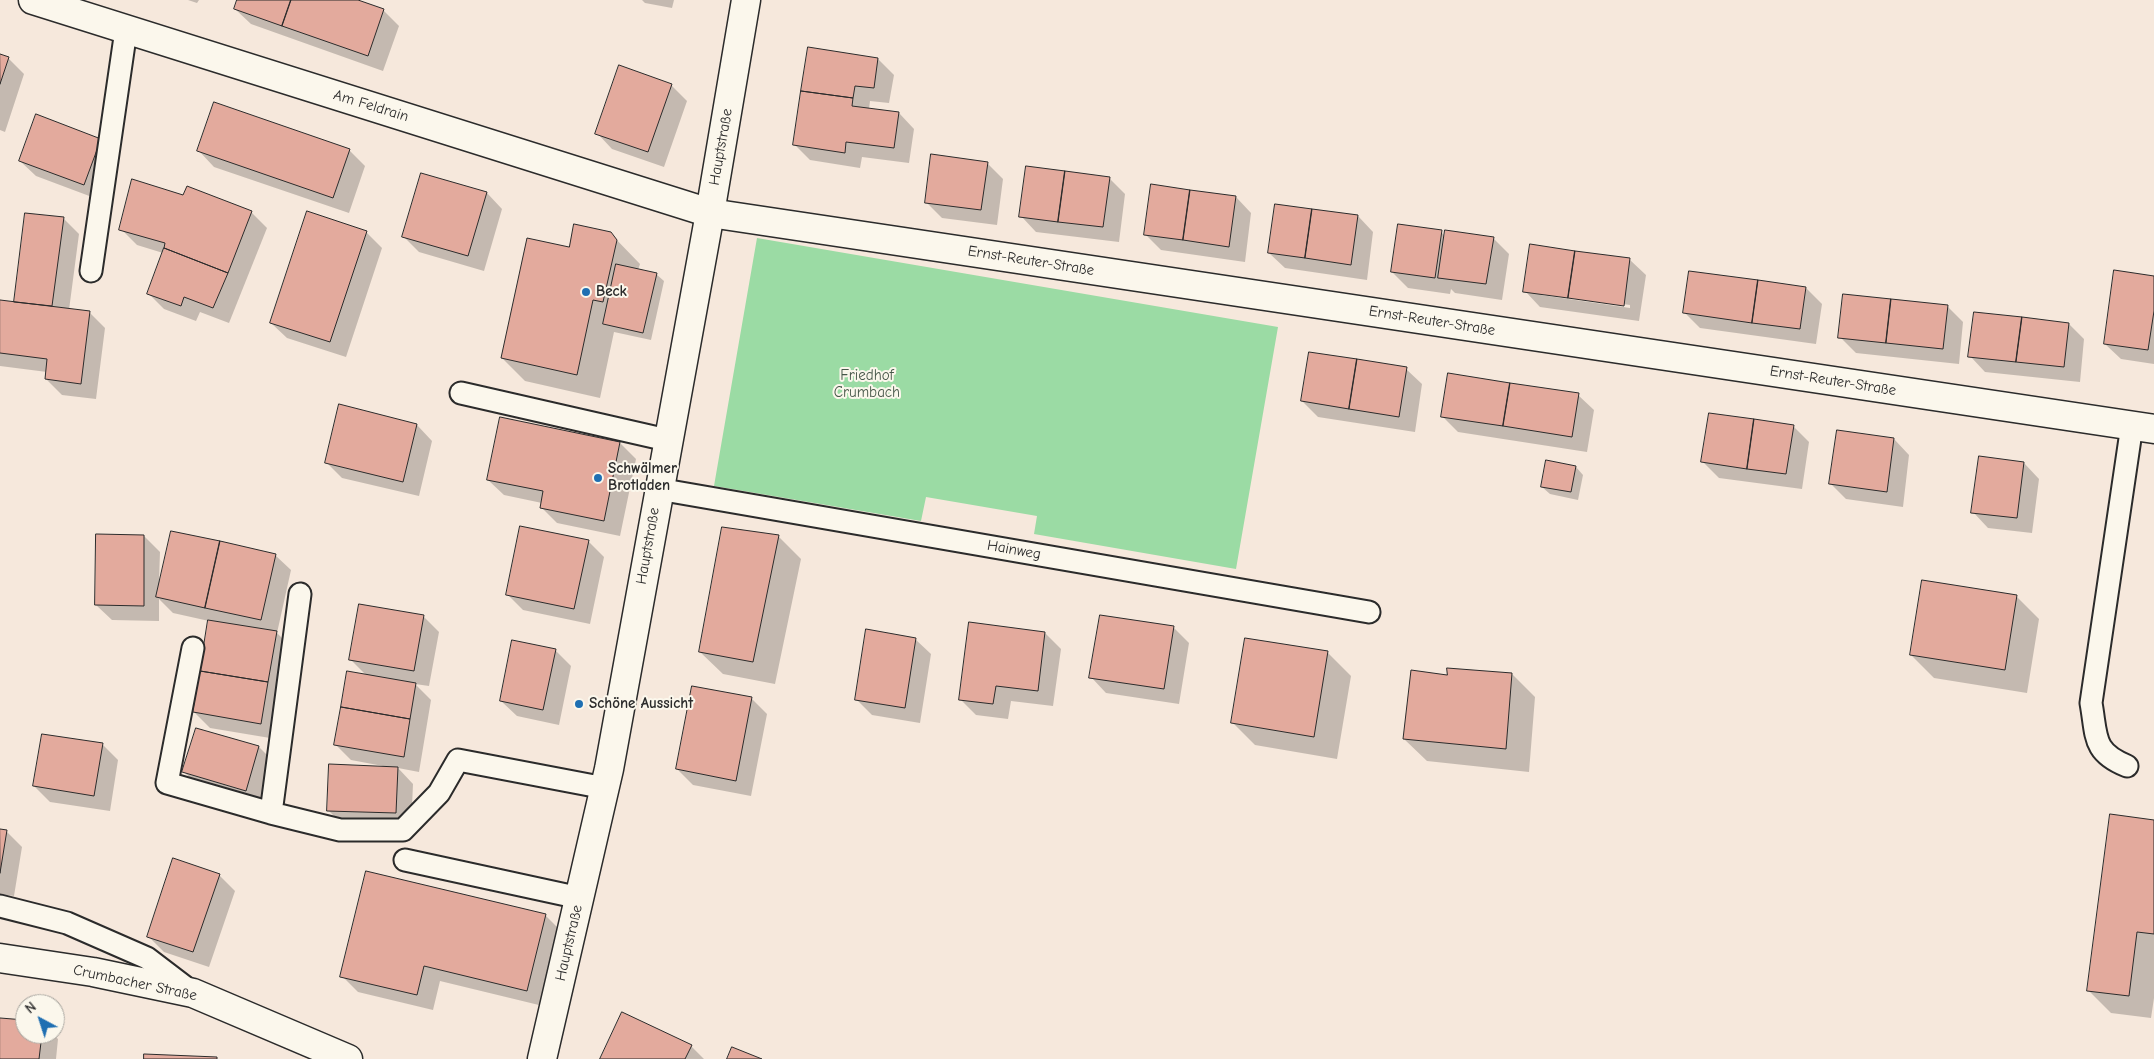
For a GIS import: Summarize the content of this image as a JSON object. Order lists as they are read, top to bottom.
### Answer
{
  "streets": {
    "street": [
      "Am Feldrain",
      "Hauptstraße",
      "Ernst-Reuter-Straße",
      "Crumbacher Straße"
    ],
    "lane": ["Hainweg"]
  },
  "crossings": [
    ["Am Feldrain", "Hauptstraße"],
    ["Am Feldrain", "Ernst-Reuter-Straße"],
    ["Hauptstraße", "Ernst-Reuter-Straße"],
    ["Hauptstraße", "Hainweg"]
  ],
  "parks": ["Friedhof Crumbach"],
  "places": ["Beck", "Schwälmer Brotladen", "Schöne Aussicht"],
  "north": "top left"
}
